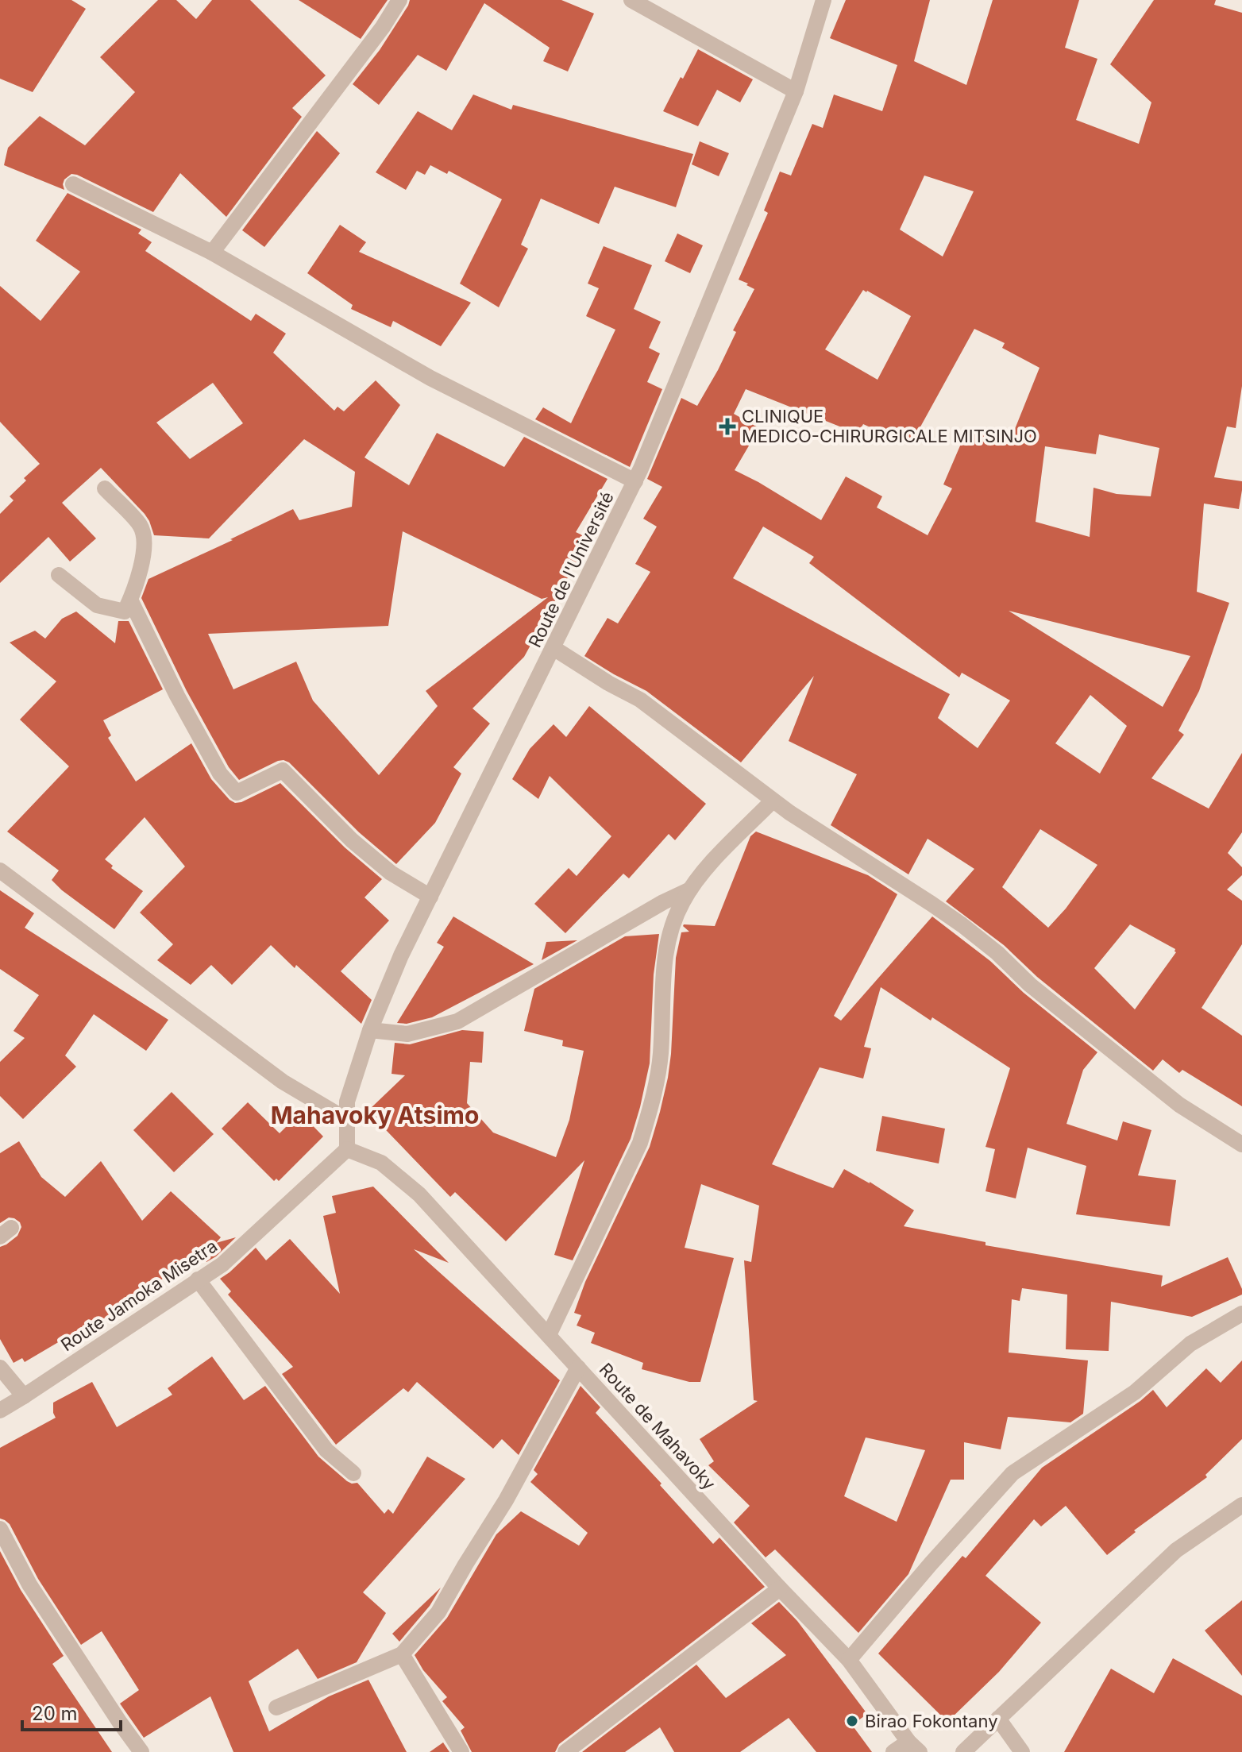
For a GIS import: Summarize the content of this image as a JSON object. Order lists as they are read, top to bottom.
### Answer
{
  "streets": {
    "street": ["Route de l'Université", "Route Jamoka Misetra", "Route de Mahavoky"]
  },
  "crossings": [
    ["Route de l'Université", "Route Jamoka Misetra"],
    ["Route de l'Université", "Route de Mahavoky"],
    ["Route Jamoka Misetra", "Route de Mahavoky"]
  ],
  "districts": ["Mahavoky Atsimo"],
  "places": {
    "health": ["CLINIQUE MEDICO-CHIRURGICALE MITSINJO"],
    "other": ["Birao Fokontany"]
  },
  "scale_bar": "20 m"
}
